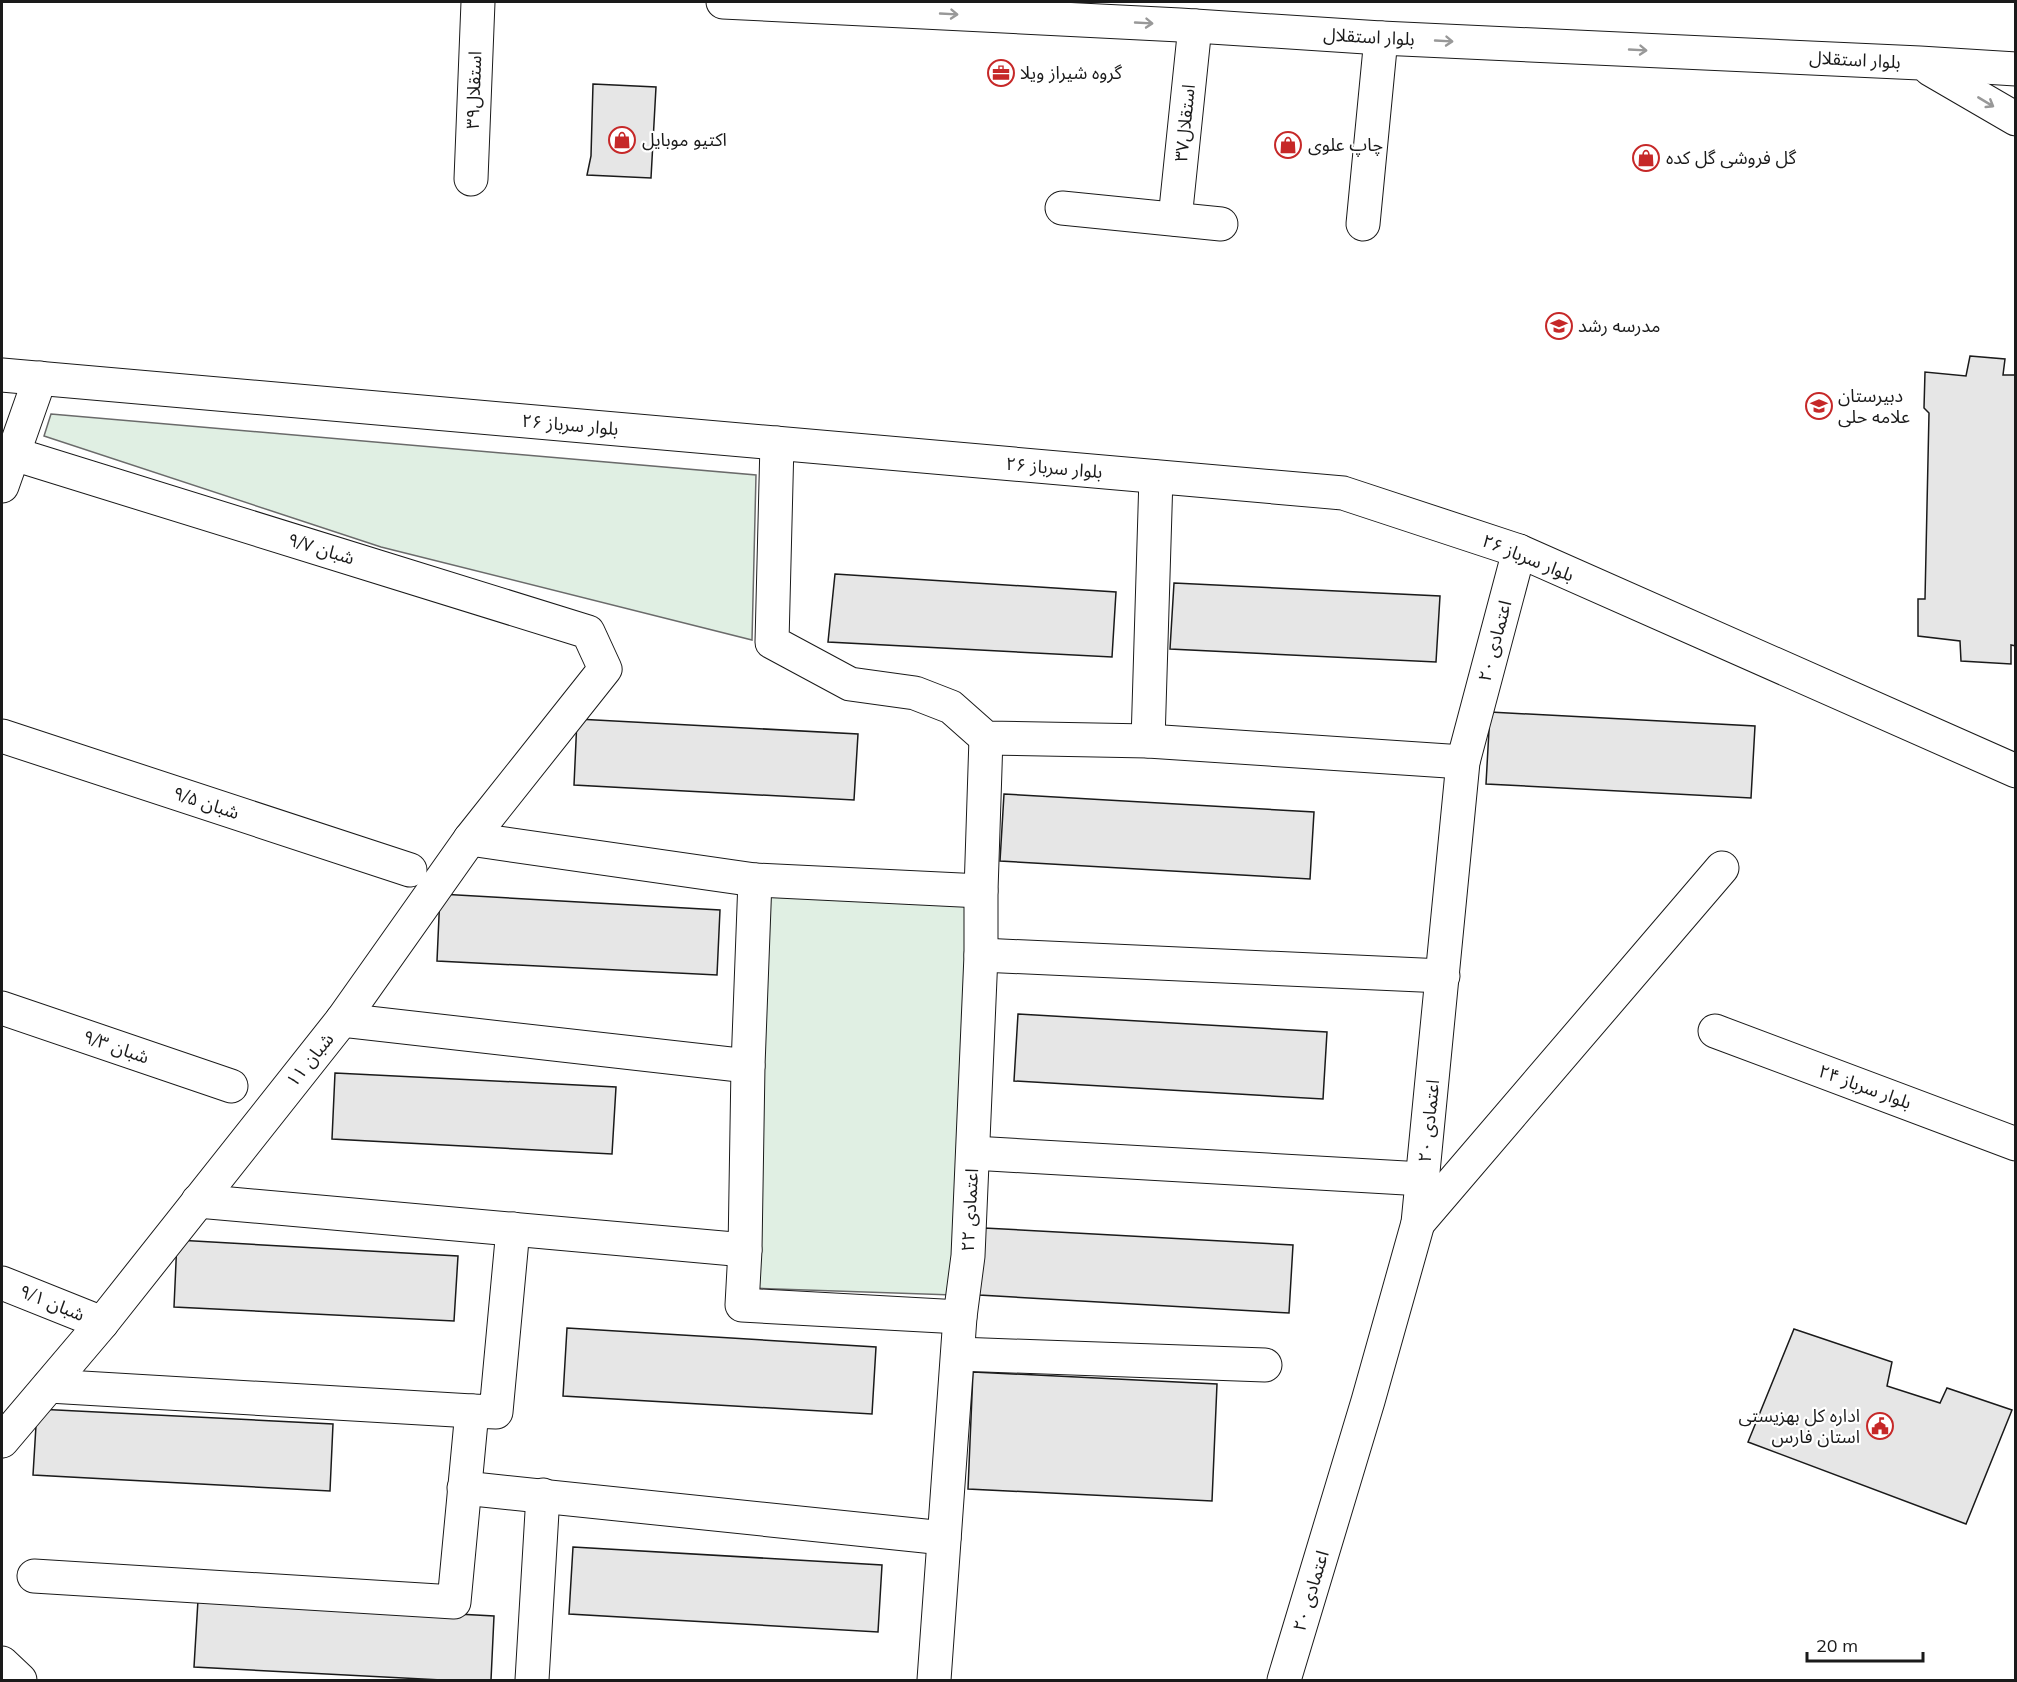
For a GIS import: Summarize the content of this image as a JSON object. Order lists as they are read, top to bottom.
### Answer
{
  "streets": {
    "street": [
      "بلوار استقلال",
      "استقلال۳۹",
      "استقلال۳۷",
      "۲۶ بلوار سرباز",
      "۹/۷ شبان",
      "۲۰ اعتمادی",
      "۹/۵ شبان",
      "۹/۳ شبان",
      "۱۱ شبان",
      "۲۴ بلوار سرباز",
      "۲۲ اعتمادی",
      "۹/۱ شبان"
    ]
  },
  "crossings": [
    ["بلوار استقلال", "استقلال۳۷"],
    ["۲۶ بلوار سرباز", "۲۰ اعتمادی"],
    ["۹/۷ شبان", "۱۱ شبان"],
    ["۱۱ شبان", "۹/۱ شبان"]
  ],
  "one_way": ["بلوار استقلال"],
  "places": {
    "office": ["گروه شیراز ویلا"],
    "shop": ["اکتیو موبایل", "چاپ علوی", "گل فروشی گل کده"],
    "school or university": ["مدرسه رشد", "دبیرستان علامه حلی"],
    "public building": ["اداره کل بهزیستی استان فارس"]
  },
  "scale_bar": "20 m"
}
